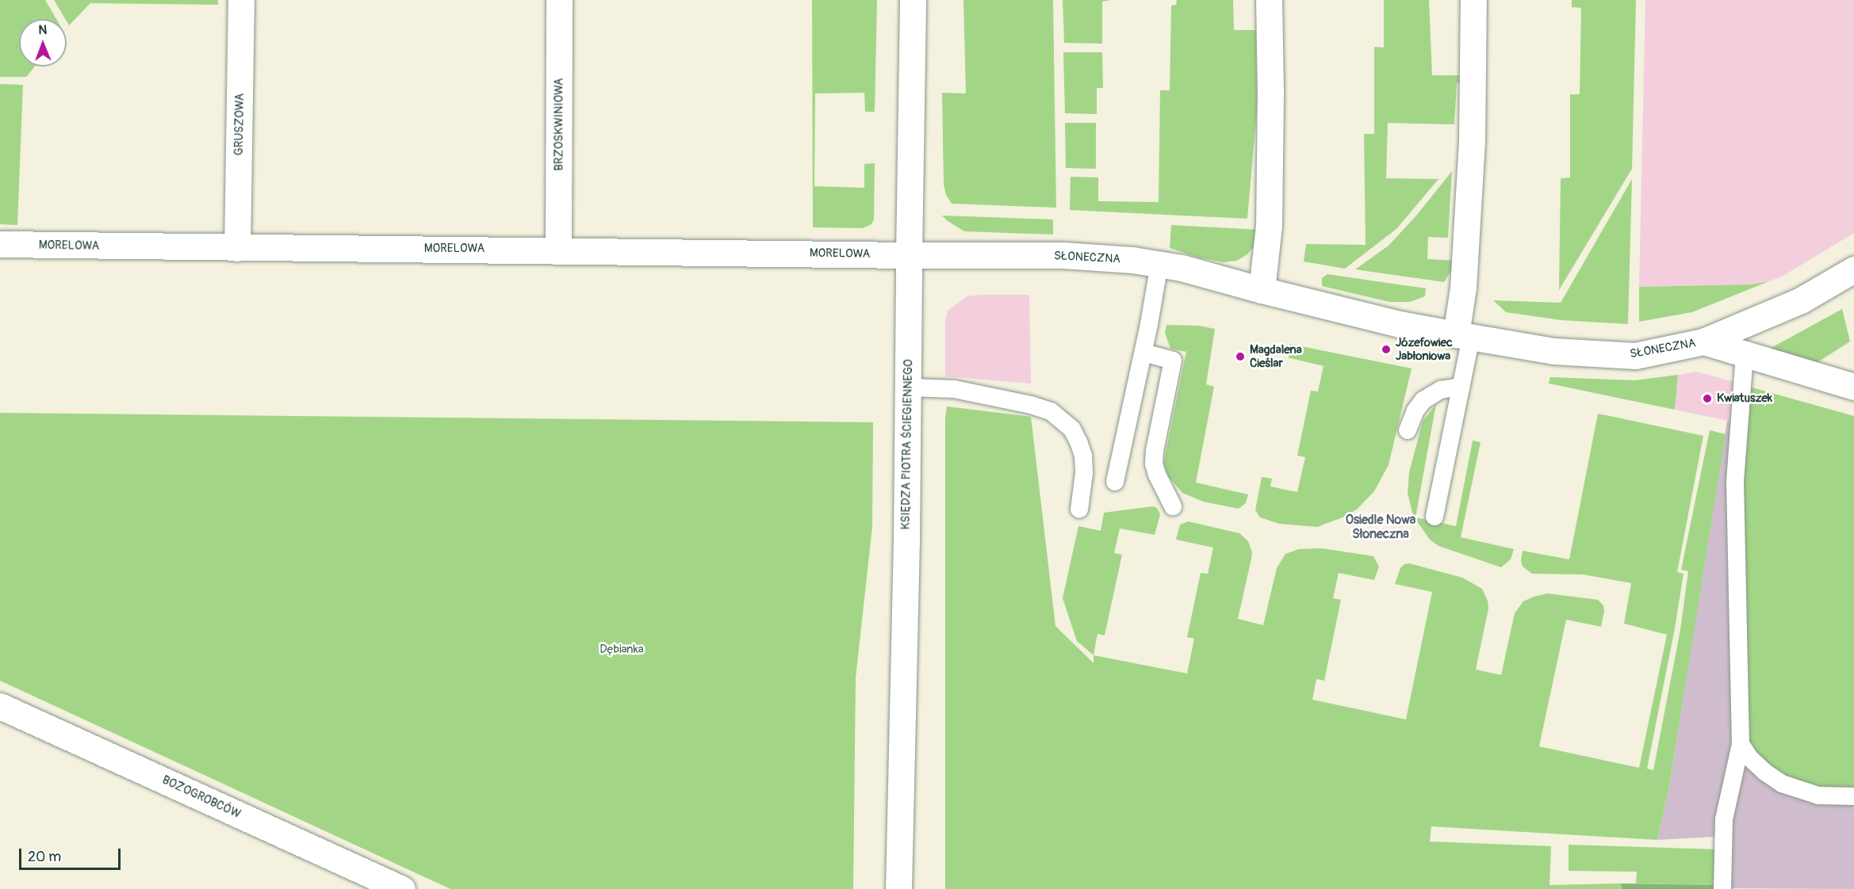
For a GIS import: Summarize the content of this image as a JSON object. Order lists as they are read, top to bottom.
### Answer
{
  "streets": {
    "street": [
      "GRUSZOWA",
      "BRZOSKWINIOWA",
      "MORELOWA",
      "SŁONECZNA",
      "KSIĘDZA PIOTRA ŚCIEGIENNEGO",
      "BOŻOGROBCÓW"
    ]
  },
  "crossings": [
    ["GRUSZOWA", "MORELOWA"],
    ["BRZOSKWINIOWA", "MORELOWA"],
    ["MORELOWA", "SŁONECZNA"],
    ["MORELOWA", "KSIĘDZA PIOTRA ŚCIEGIENNEGO"],
    ["SŁONECZNA", "KSIĘDZA PIOTRA ŚCIEGIENNEGO"]
  ],
  "districts": ["Osiedle Nowa Słoneczna"],
  "parks": ["Dębianka"],
  "places": ["Józefowiec Jabłoniowa", "Magdalena Cieślar", "Kwiatuszek"],
  "scale_bar": "20 m",
  "north": "top"
}
